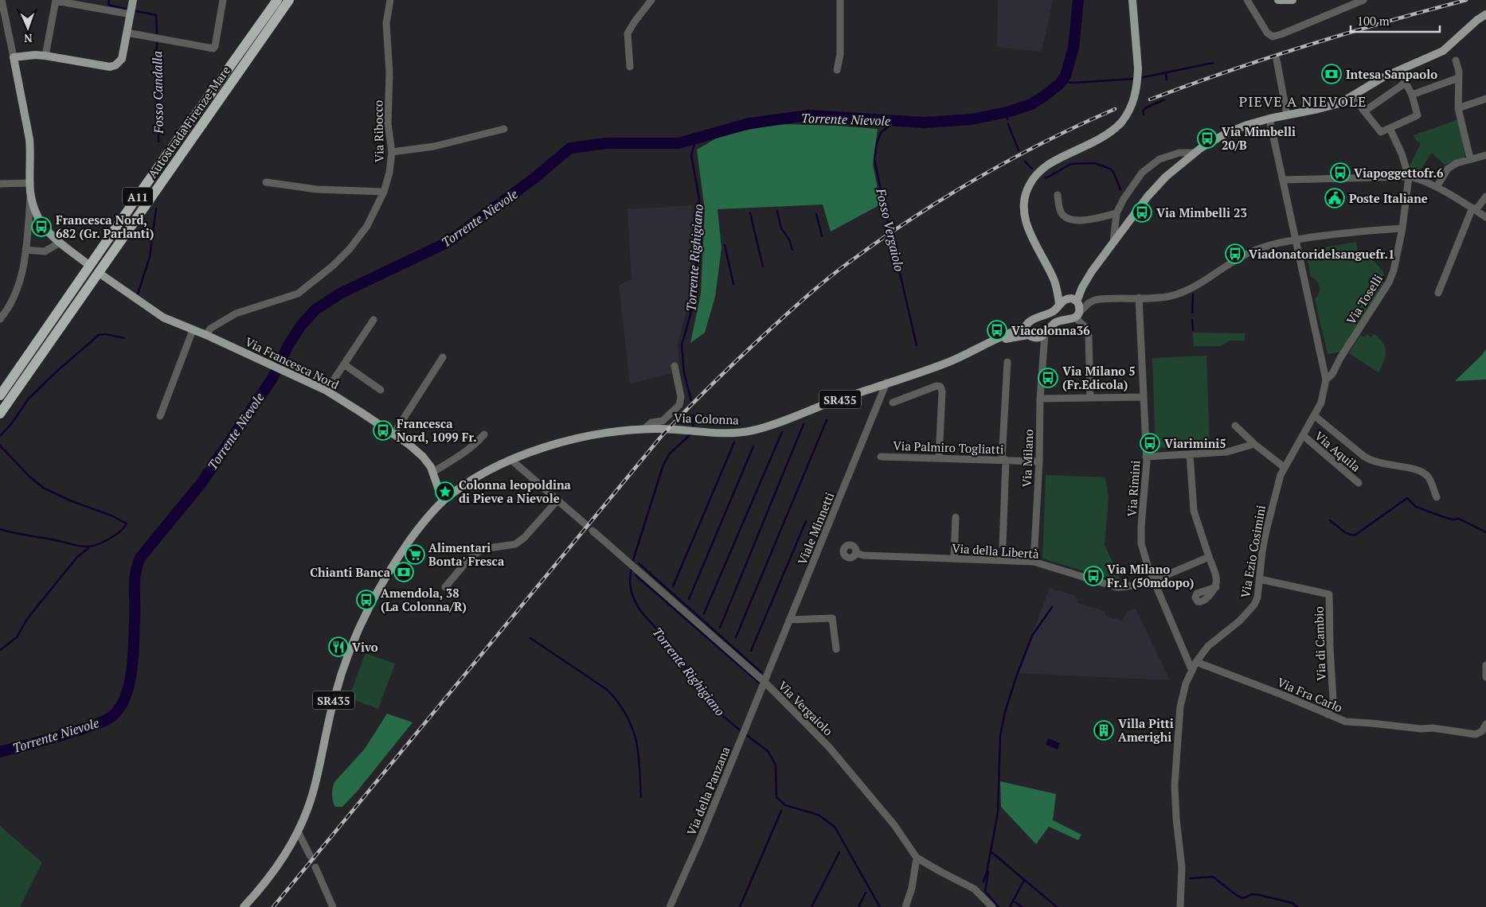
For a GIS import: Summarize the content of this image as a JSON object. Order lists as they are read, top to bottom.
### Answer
{
  "streets": {
    "highway": ["Autostrada Firenze-Mare", "A11"],
    "main road": ["Via Francesca Nord", "SR435", "Via Colonna"],
    "street": [
      "Via Ribocco",
      "Via Toselli",
      "Via Palmiro Togliatti",
      "Via Aquila",
      "Via Milano",
      "Via Rimini",
      "Viale Minnetti",
      "Via della Libertà",
      "Via Ezio Cosimini",
      "Via di Cambio",
      "Via Fra Carlo",
      "Via Vergaiolo",
      "Via della Panzana"
    ]
  },
  "crossings": [
    ["Via Ribocco", "Via Francesca Nord"],
    ["Via Toselli", "Via Ezio Cosimini"],
    ["Via Francesca Nord", "SR435"],
    ["Via Francesca Nord", "Via Colonna"],
    ["SR435", "Via Colonna"],
    ["SR435", "Via Milano"],
    ["SR435", "Via Ezio Cosimini"],
    ["Via Colonna", "Viale Minnetti"],
    ["Via Palmiro Togliatti", "Via Milano"],
    ["Via Aquila", "Via Ezio Cosimini"],
    ["Via Milano", "Via della Libertà"],
    ["Via Rimini", "Via della Libertà"],
    ["Via Rimini", "Via Ezio Cosimini"],
    ["Viale Minnetti", "Via Vergaiolo"],
    ["Viale Minnetti", "Via della Panzana"],
    ["Via Ezio Cosimini", "Via di Cambio"],
    ["Via Ezio Cosimini", "Via Fra Carlo"],
    ["Via di Cambio", "Via Fra Carlo"],
    ["Via Vergaiolo", "Via della Panzana"]
  ],
  "districts": ["PIEVE A NIEVOLE"],
  "water": [
    "Fosso Candalla",
    "Torrente Nievole",
    "Fosso Vergaiolo",
    "Torrente Righigiano"
  ],
  "places": {
    "bank": ["Intesa Sanpaolo", "Chianti Banca"],
    "bus stop": [
      "Via Mimbelli 20/B",
      "Viapoggettofr.6",
      "Via Mimbelli 23",
      "Francesca Nord, 682 (Gr. Parlanti)",
      "Viadonatoridelsanguefr.1",
      "Viacolonna36",
      "Via Milano 5 (Fr.Edicola)",
      "Francesca Nord, 1099 Fr.",
      "Viarimini5",
      "Via Milano Fr.1 (50mdopo)",
      "Amendola, 38 (La Colonna/R)"
    ],
    "public building": ["Poste Italiane"],
    "place": ["Colonna leopoldina di Pieve a Nievole"],
    "supermarket": ["Alimentari Bonta' Fresca"],
    "restaurant": ["Vivo"],
    "building": ["Villa Pitti Amerighi"]
  },
  "scale_bar": "100 m",
  "north": "bottom"
}
